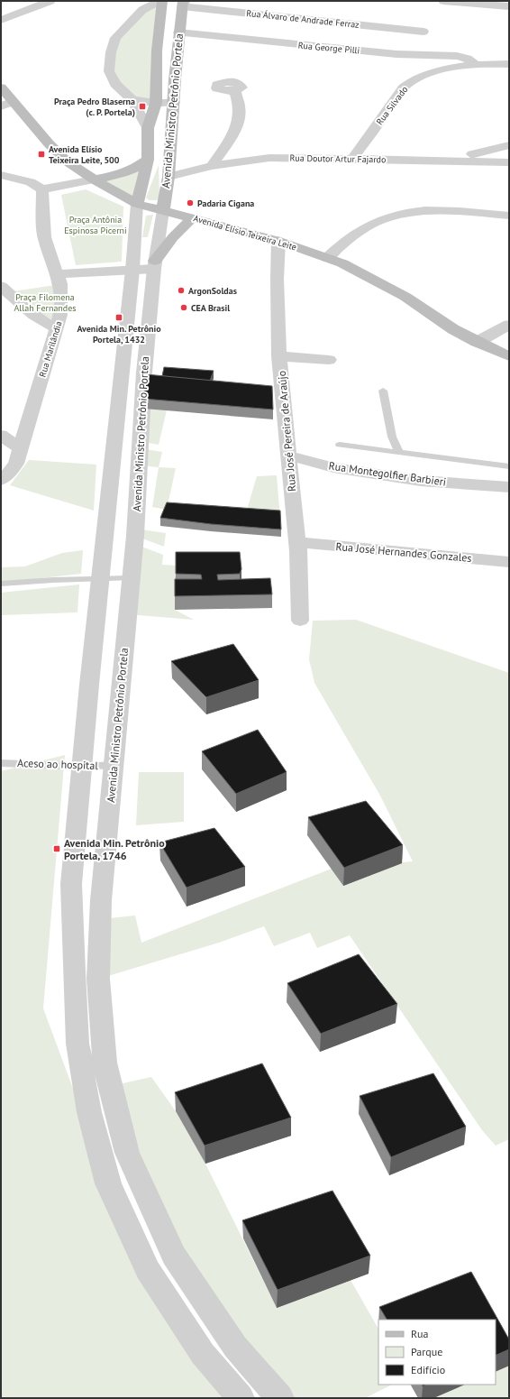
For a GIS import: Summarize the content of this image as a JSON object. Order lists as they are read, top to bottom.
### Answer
{
  "streets": {
    "main road": ["Avenida Ministro Petrônio Portela", "Avenida Elísio Teixeira Leite"],
    "street": [
      "Rua Álvaro de Andrade Ferraz",
      "Rua George Pilli",
      "Rua Silvado",
      "Rua Doutor Artur Fajardo",
      "Rua Marilândia",
      "Rua José Pereira de Araújo",
      "Rua Montegolfier Barbieri",
      "Rua José Hernandes Gonzales"
    ],
    "lane": ["Aceso ao hospital"]
  },
  "crossings": [
    ["Rua Álvaro de Andrade Ferraz", "Avenida Ministro Petrônio Portela"],
    ["Rua George Pilli", "Rua Silvado"],
    ["Rua George Pilli", "Avenida Ministro Petrônio Portela"],
    ["Rua Silvado", "Rua Doutor Artur Fajardo"],
    ["Avenida Ministro Petrônio Portela", "Rua Doutor Artur Fajardo"],
    ["Avenida Ministro Petrônio Portela", "Avenida Elísio Teixeira Leite"],
    ["Avenida Ministro Petrônio Portela", "Rua Marilândia"],
    ["Avenida Ministro Petrônio Portela", "Aceso ao hospital"],
    ["Avenida Elísio Teixeira Leite", "Rua Marilândia"],
    ["Avenida Elísio Teixeira Leite", "Rua José Pereira de Araújo"],
    ["Rua José Pereira de Araújo", "Rua Montegolfier Barbieri"],
    ["Rua José Pereira de Araújo", "Rua José Hernandes Gonzales"]
  ],
  "parks": ["Praça Antônia Espinosa Picerni", "Praça Filomena Allah Fernandes"],
  "places": {
    "transit": [
      "Praça Pedro Blaserna (c. P. Portela)",
      "Avenida Elísio Teixeira Leite, 500",
      "Avenida Min. Petrônio Portela, 1432",
      "Avenida Min. Petrônio Portela, 1746"
    ],
    "other": ["Padaria Cigana", "ArgonSoldas", "CEA Brasil"]
  },
  "legend": ["Rua", "Parque", "Edifício"]
}
